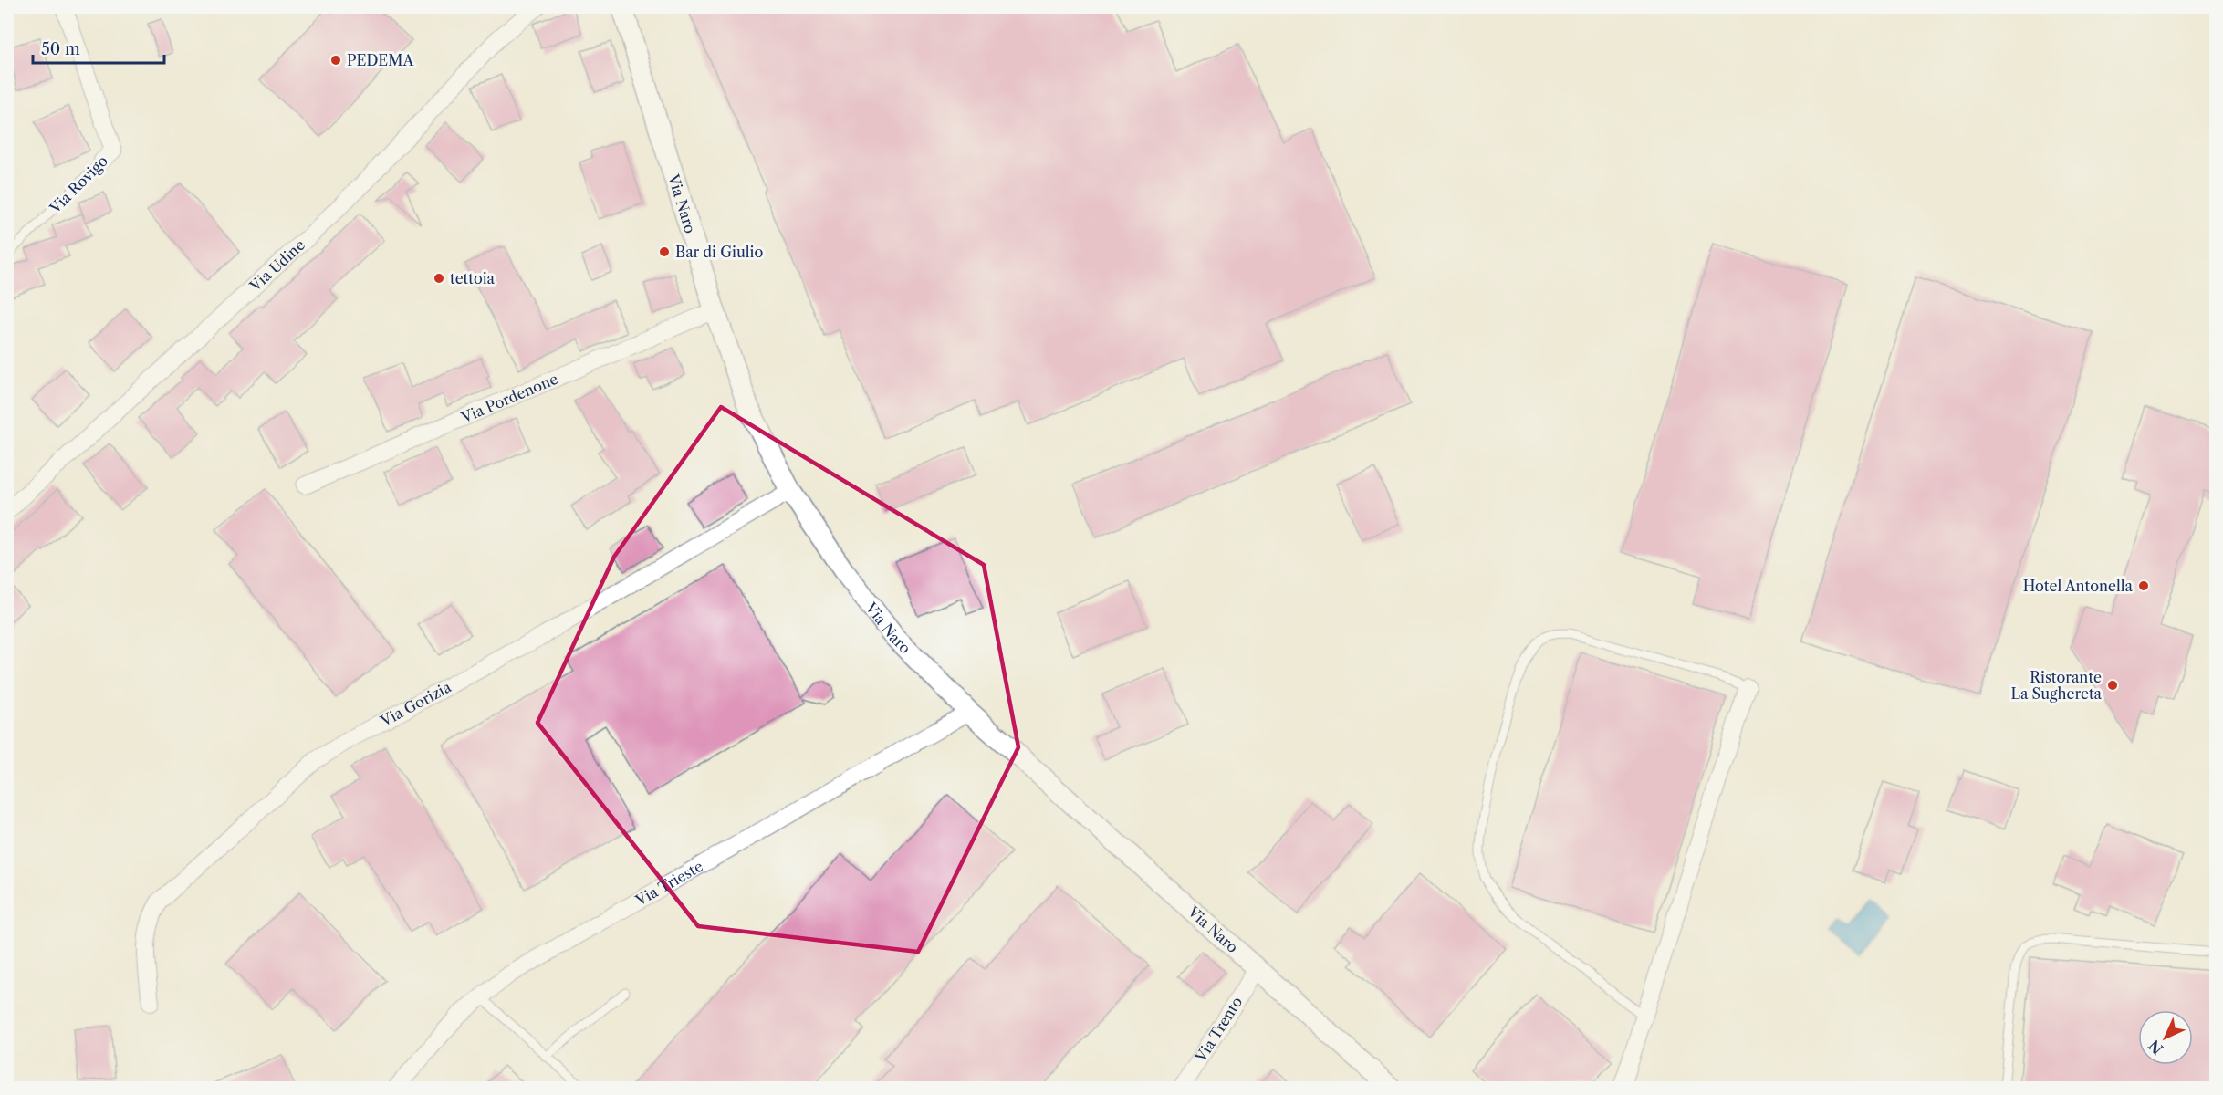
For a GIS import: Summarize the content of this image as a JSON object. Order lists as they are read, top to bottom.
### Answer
{
  "streets": {
    "street": [
      "Via Rovigo",
      "Via Naro",
      "Via Udine",
      "Via Pordenone",
      "Via Gorizia",
      "Via Trieste",
      "Via Trento"
    ]
  },
  "crossings": [
    ["Via Naro", "Via Pordenone"],
    ["Via Naro", "Via Gorizia"],
    ["Via Naro", "Via Trieste"],
    ["Via Naro", "Via Trento"]
  ],
  "places": [
    "PEDEMA",
    "Bar di Giulio",
    "tettoia",
    "Hotel Antonella",
    "Ristorante La Sughereta"
  ],
  "scale_bar": "50 m",
  "north": "bottom left"
}
